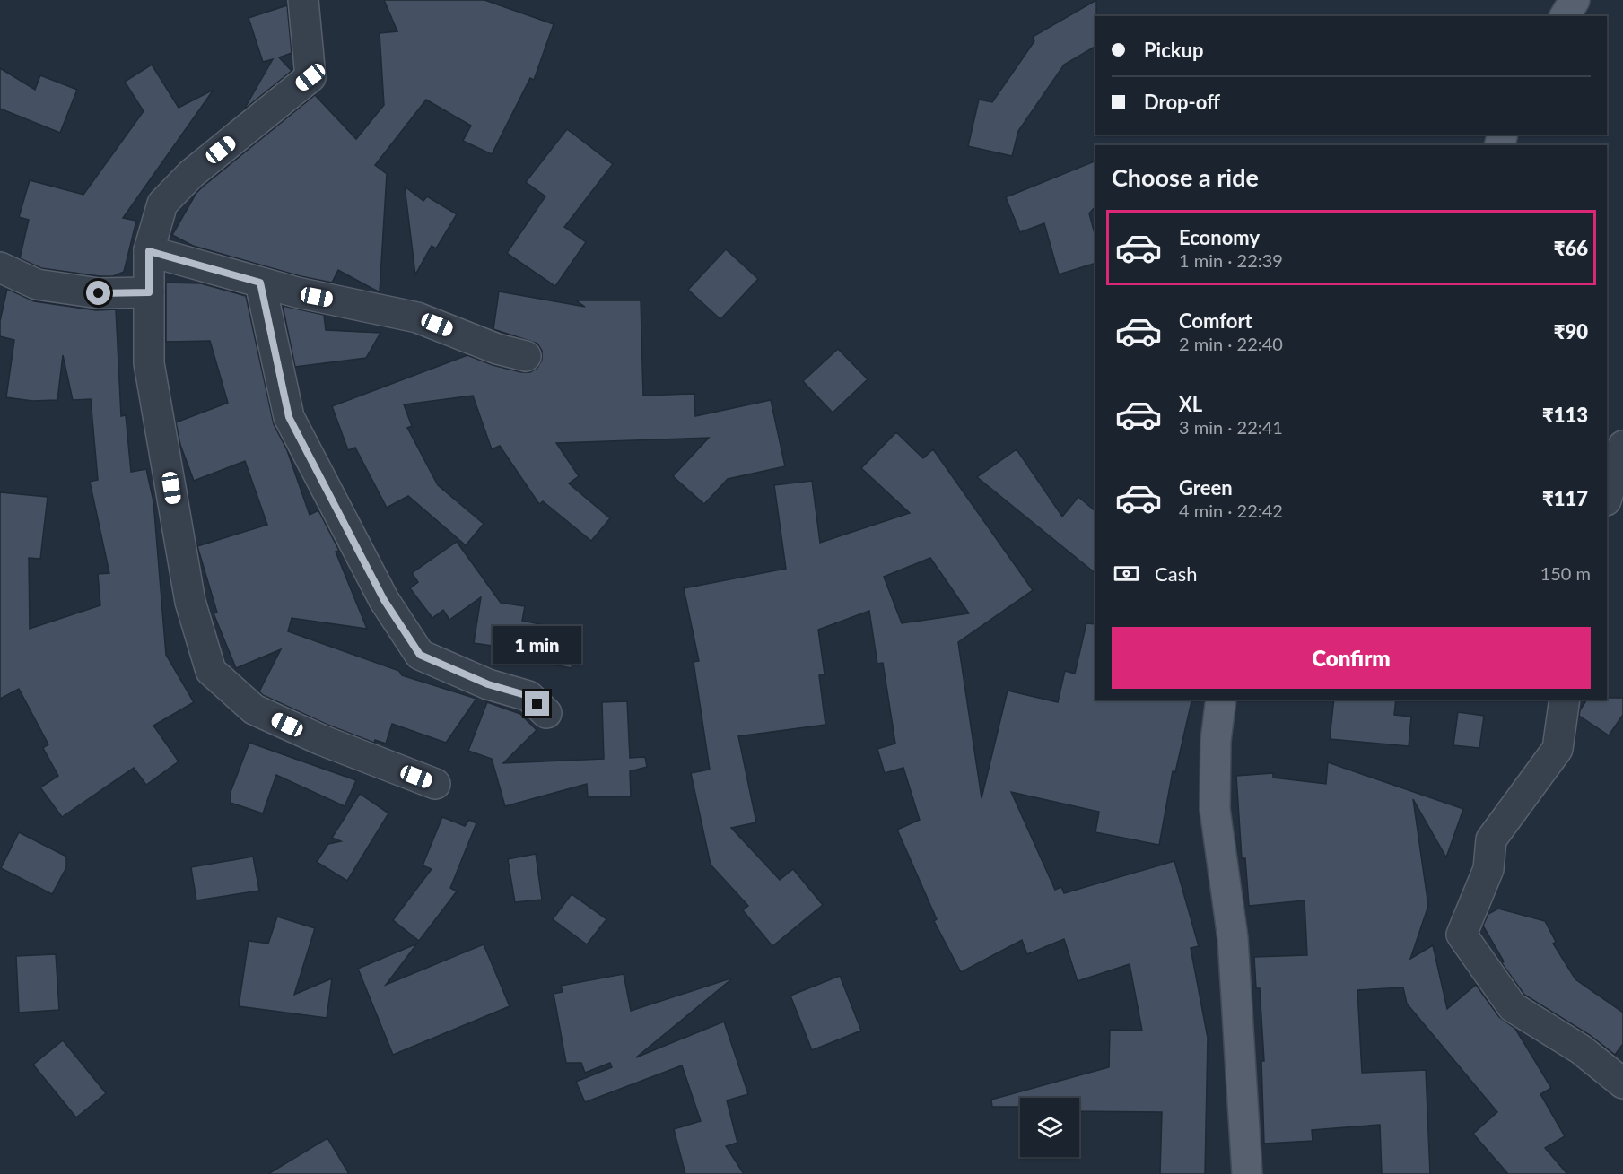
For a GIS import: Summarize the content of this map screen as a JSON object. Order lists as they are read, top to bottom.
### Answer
{
  "page": {
    "banner": ["Pickup", "Drop-off"],
    "heading": "Choose a ride",
    "list": [
      {
        "name": "Economy",
        "note": "1 min · 22:39",
        "value": "₹66"
      },
      {
        "name": "Comfort",
        "note": "2 min · 22:40",
        "value": "₹90"
      },
      {
        "name": "XL",
        "note": "3 min · 22:41",
        "value": "₹113"
      },
      {
        "name": "Green",
        "note": "4 min · 22:42",
        "value": "₹117"
      }
    ],
    "pay": ["Cash", "150 m"],
    "buttons": "Confirm",
    "bubble": "1 min"
  }
}
